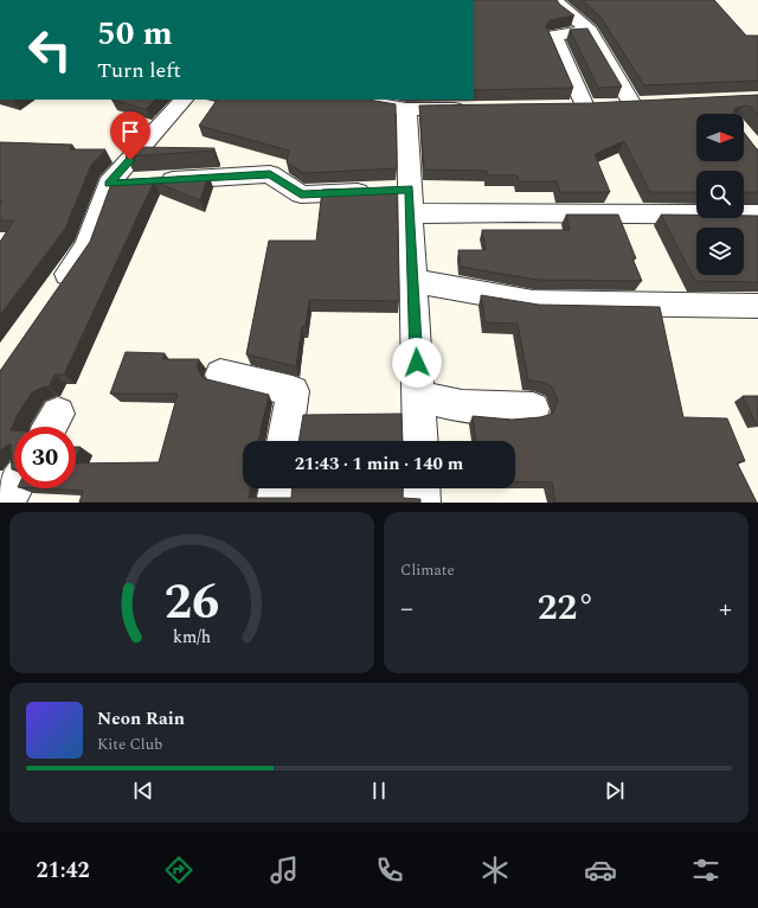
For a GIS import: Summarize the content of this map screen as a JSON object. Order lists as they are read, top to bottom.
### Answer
{
  "north": "right",
  "page": {
    "turn": ["50 m", "Turn left"],
    "limit": "30",
    "trip": "21:43 · 1 min · 140 m",
    "tile": "Climate",
    "heat": ["−", "22°", "+"],
    "song": ["Neon Rain", "Kite Club"],
    "tabs": "21:42",
    "gauge": ["26", "km/h"]
  }
}
